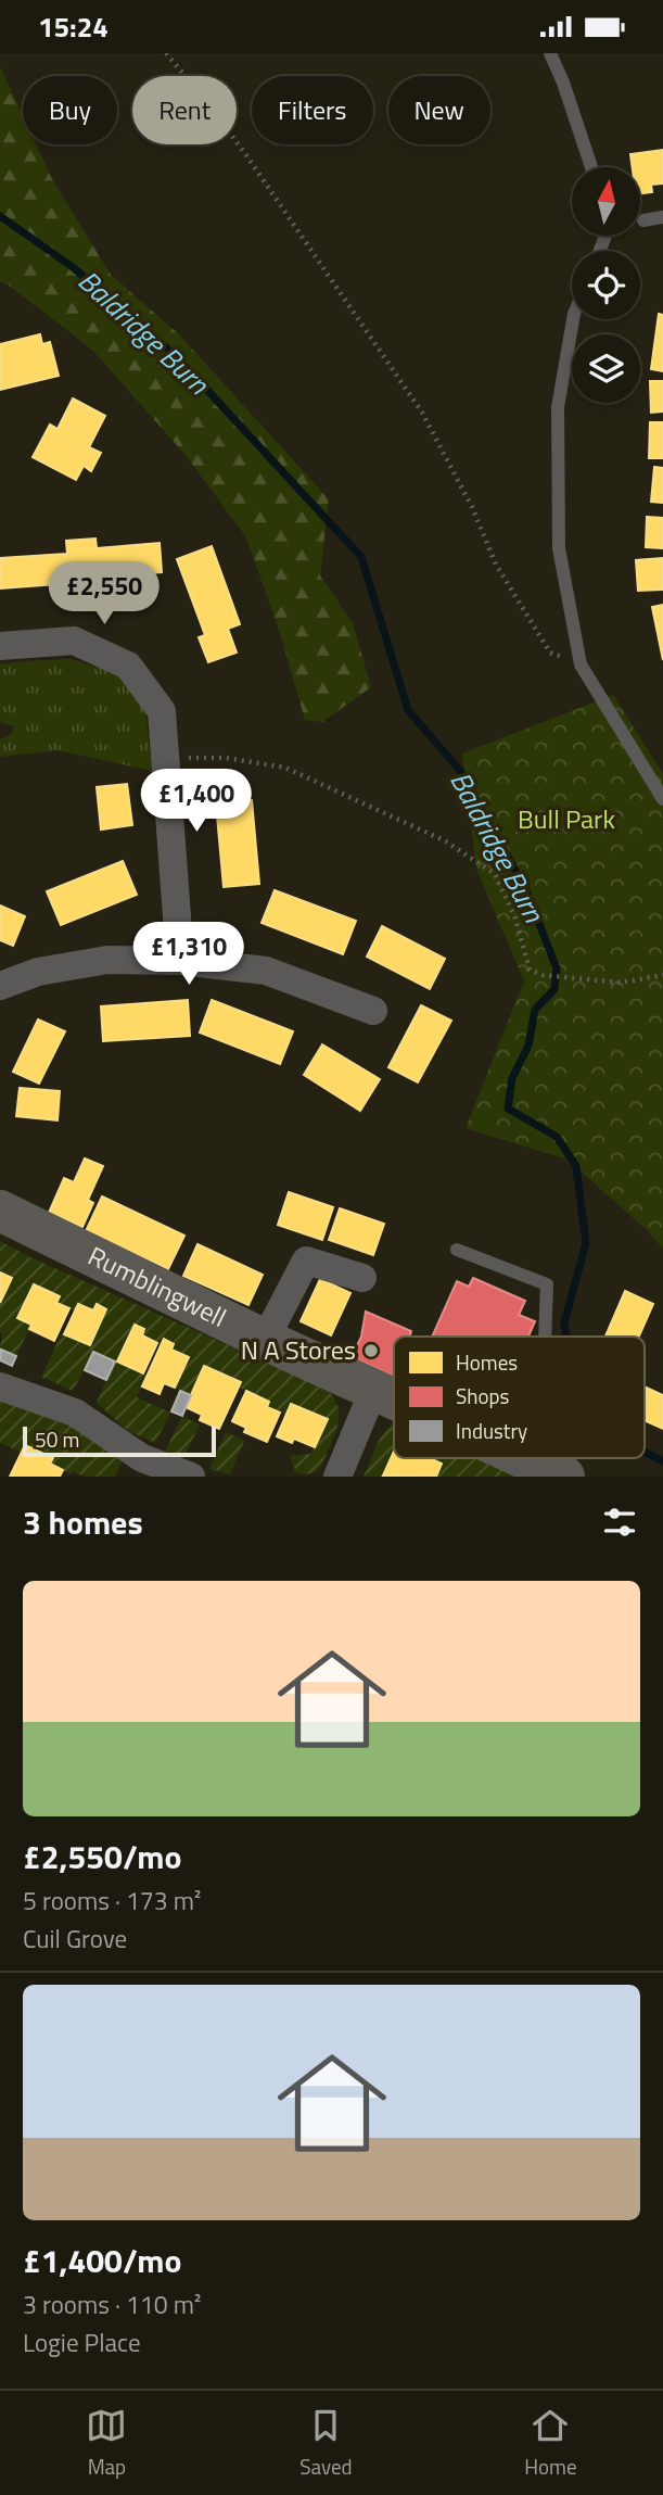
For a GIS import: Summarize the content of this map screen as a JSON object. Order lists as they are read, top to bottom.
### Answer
{
  "streets": {
    "main road": ["Rumblingwell"]
  },
  "water": ["Baldridge Burn"],
  "parks": ["Bull Park"],
  "places": ["N A Stores"],
  "legend": ["Homes", "Shops", "Industry"],
  "scale_bar": "50 m",
  "north": "top",
  "page": {
    "status": "15:24",
    "chip": [
      "Buy",
      "Rent",
      "Filters",
      "New"
    ],
    "price": ["£2,550", "£1,400", "£1,310"],
    "scale": "50 m",
    "heading": "3 homes",
    "list": [
      {
        "name": "£2,550/mo",
        "note": "5 rooms · 173 m² · Cuil Grove"
      },
      {
        "name": "£1,400/mo",
        "note": "3 rooms · 110 m² · Logie Place"
      }
    ],
    "tabs": ["Map", "Saved", "Home"]
  }
}
